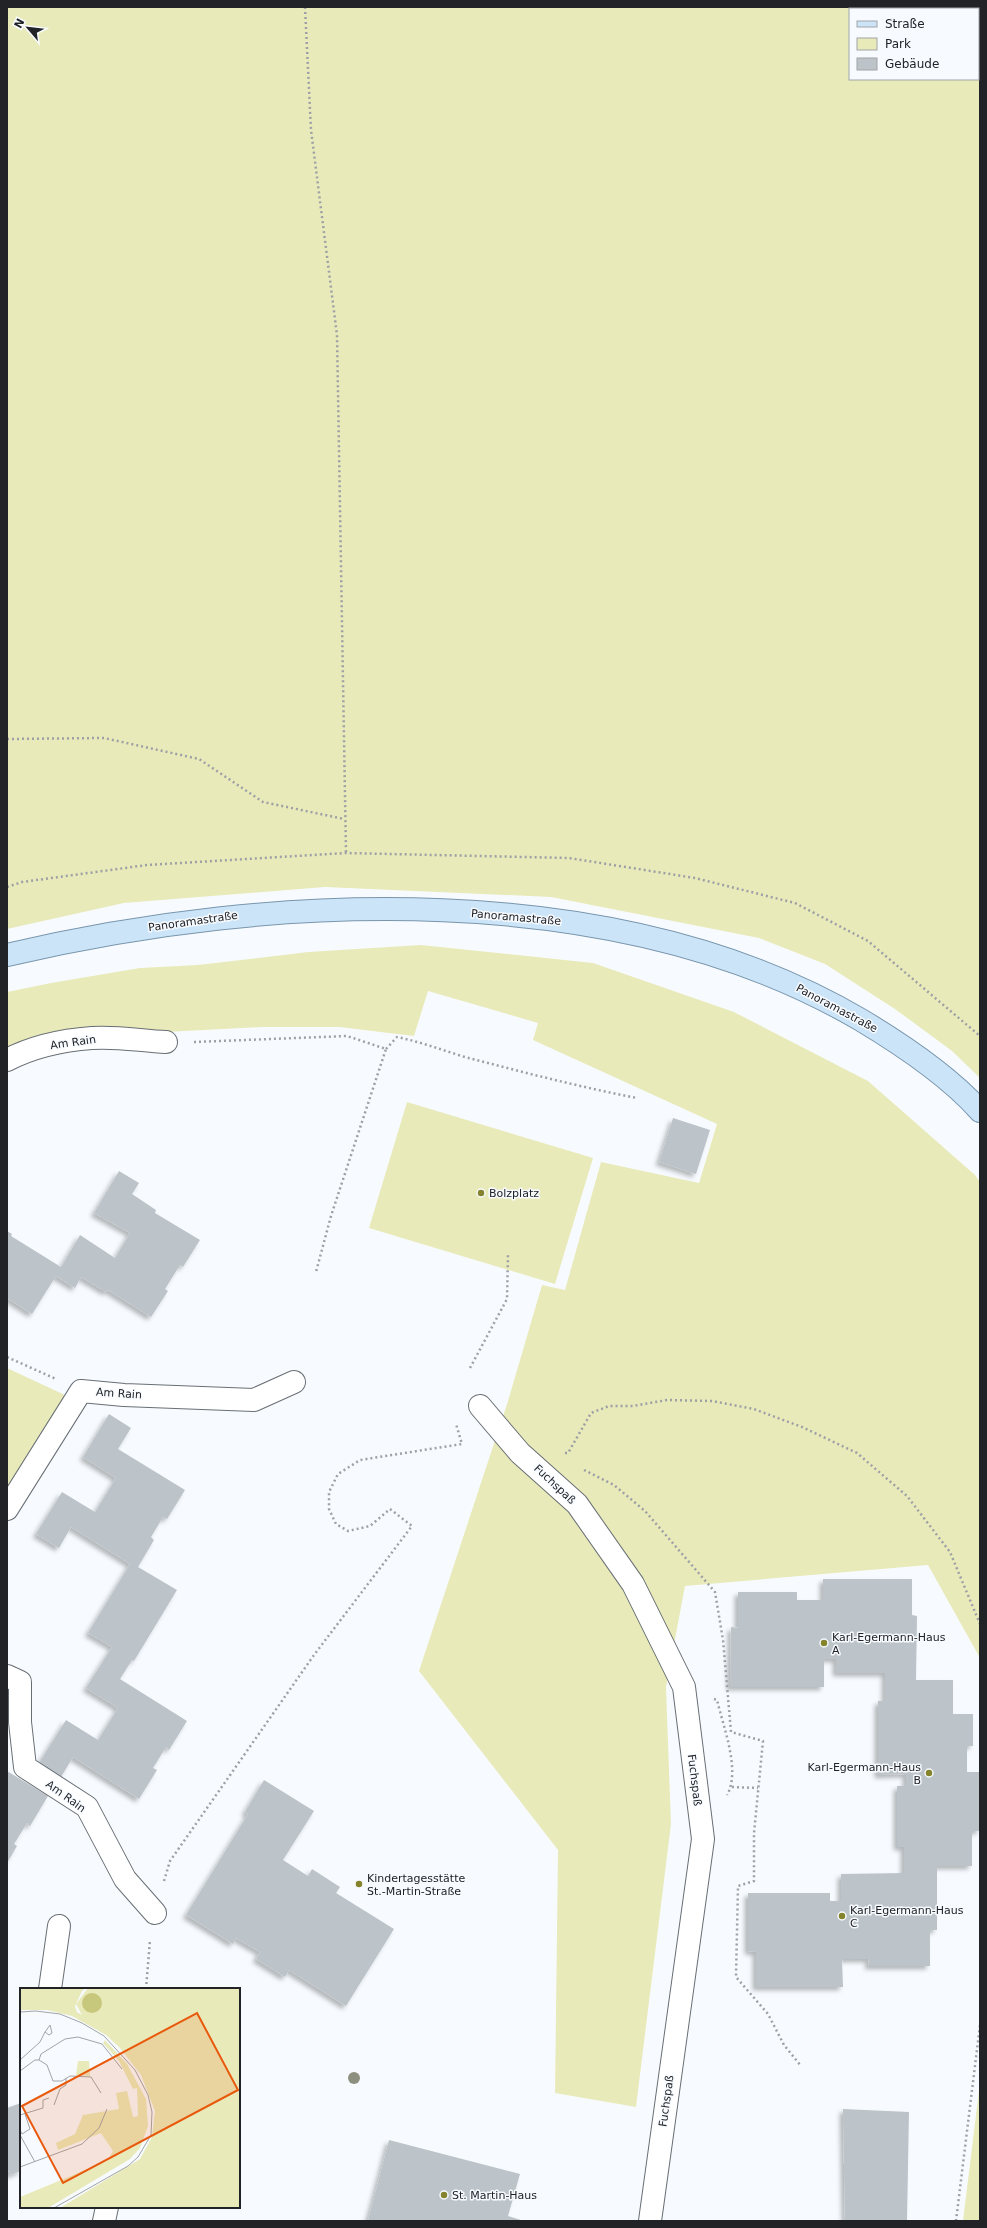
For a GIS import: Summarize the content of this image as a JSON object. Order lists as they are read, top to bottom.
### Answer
{
  "streets": {
    "main road": ["Panoramastraße"],
    "street": ["Am Rain", "Fuchspaß"]
  },
  "places": [
    "Bolzplatz",
    "Karl-Egermann-Haus A",
    "Karl-Egermann-Haus B",
    "Kindertagesstätte St.-Martin-Straße",
    "Karl-Egermann-Haus C",
    "St. Martin-Haus"
  ],
  "legend": ["Straße", "Park", "Gebäude"],
  "north": "top left"
}
